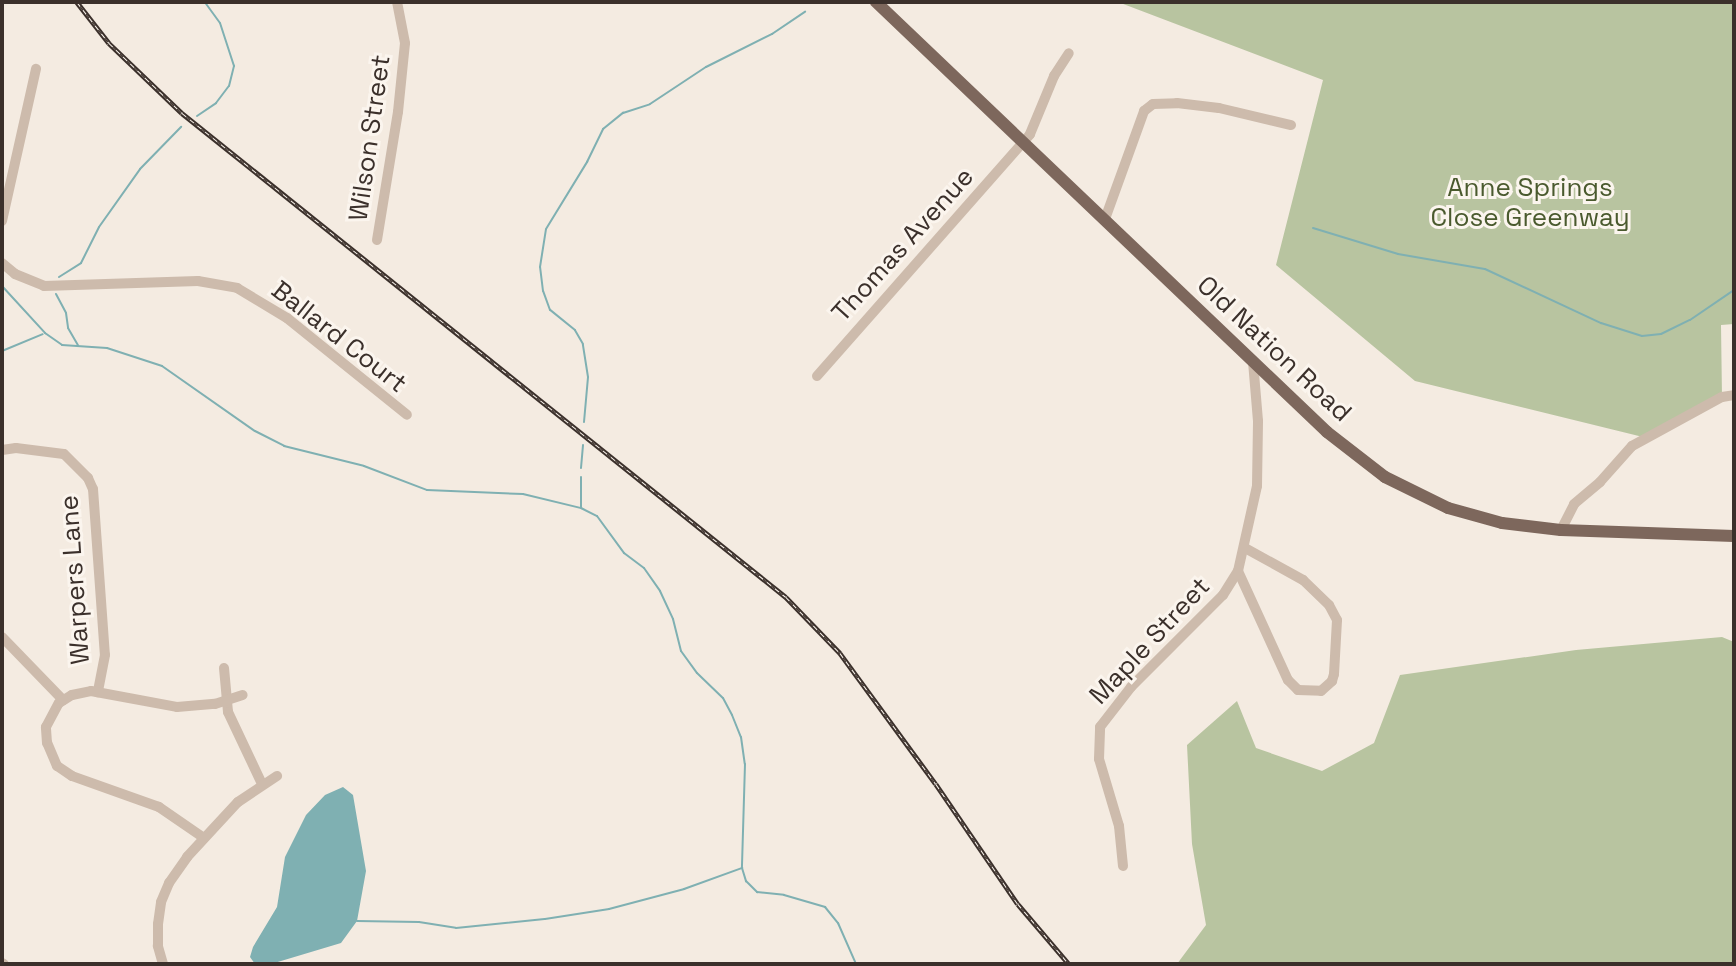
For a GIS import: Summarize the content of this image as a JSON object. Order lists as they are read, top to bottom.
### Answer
{
  "streets": {
    "main road": ["Old Nation Road"],
    "street": [
      "Wilson Street",
      "Thomas Avenue",
      "Ballard Court",
      "Warpers Lane",
      "Maple Street"
    ]
  },
  "crossings": [
    ["Thomas Avenue", "Old Nation Road"],
    ["Old Nation Road", "Maple Street"]
  ],
  "parks": ["Anne Springs Close Greenway"]
}
